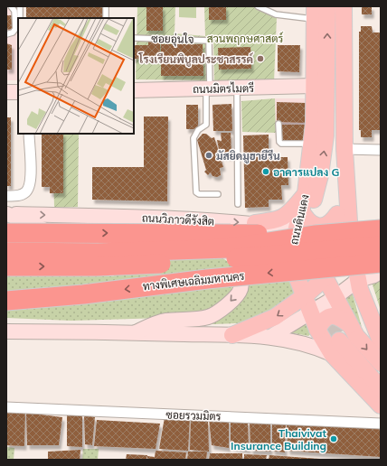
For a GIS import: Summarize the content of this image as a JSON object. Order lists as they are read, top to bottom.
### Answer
{
  "streets": {
    "highway": ["ทางพิเศษเฉลิมมหานคร"],
    "main road": ["ถนนมิตรไมตรี", "ถนนวิภาวดีรังสิต", "ถนนดินแดง"],
    "street": ["ซอยรวมมิตร"],
    "lane": ["ซอยอุ่นใจ"]
  },
  "crossings": [
    ["ซอยอุ่นใจ", "ถนนมิตรไมตรี"],
    ["ถนนมิตรไมตรี", "ถนนดินแดง"],
    ["ถนนวิภาวดีรังสิต", "ถนนดินแดง"]
  ],
  "parks": ["สวนพฤกษศาสตร์"],
  "places": [
    "โรงเรียนพิบูลประชาสรรค์",
    "มัสยิดมูฮายีรีน",
    "อาคารแปลง G",
    "Thaivivat Insurance Building"
  ]
}
